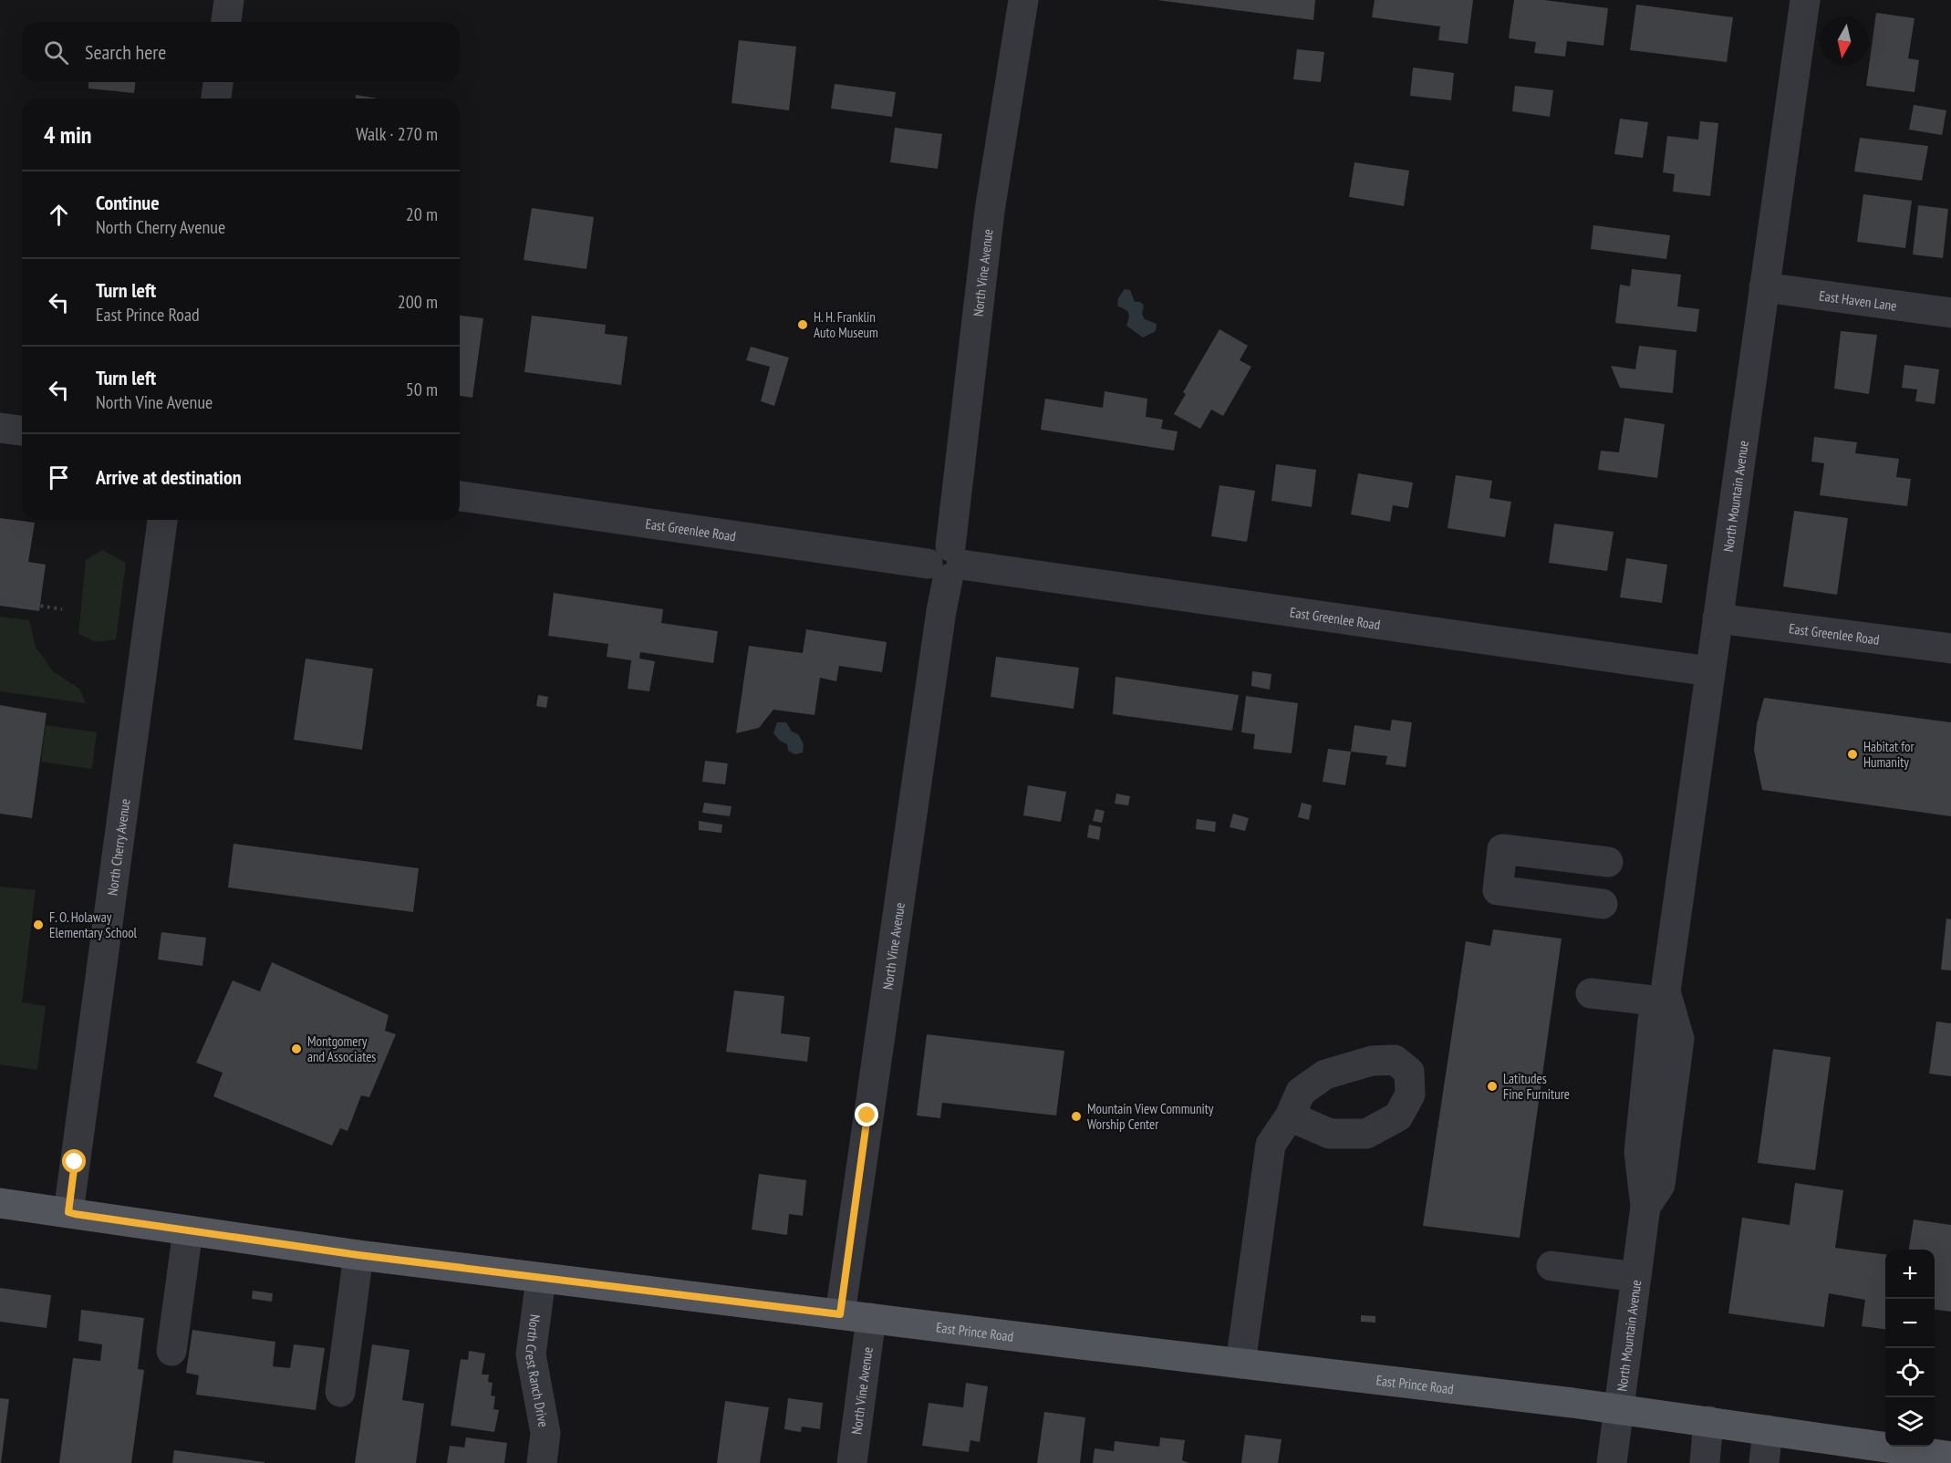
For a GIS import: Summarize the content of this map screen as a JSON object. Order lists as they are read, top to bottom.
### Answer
{
  "streets": {
    "main road": ["East Prince Road"],
    "street": [
      "North Vine Avenue",
      "East Haven Lane",
      "North Mountain Avenue",
      "East Greenlee Road",
      "North Cherry Avenue",
      "North Crest Ranch Drive"
    ]
  },
  "crossings": [
    ["North Vine Avenue", "East Greenlee Road"],
    ["North Vine Avenue", "East Prince Road"],
    ["East Haven Lane", "North Mountain Avenue"],
    ["North Mountain Avenue", "East Greenlee Road"],
    ["North Mountain Avenue", "East Prince Road"],
    ["North Cherry Avenue", "East Prince Road"],
    ["East Prince Road", "North Crest Ranch Drive"]
  ],
  "places": [
    "H. H. Franklin Auto Museum",
    "Habitat for Humanity",
    "F. O. Holaway Elementary School",
    "Montgomery and Associates",
    "Latitudes Fine Furniture",
    "Mountain View Community Worship Center"
  ],
  "north": "bottom",
  "page": {
    "search": "Search here",
    "heading": ["4 min", "Walk · 270 m"],
    "list": [
      ["Continue", "North Cherry Avenue", "20 m"],
      ["Turn left", "East Prince Road", "200 m"],
      ["Turn left", "North Vine Avenue", "50 m"],
      "Arrive at destination"
    ],
    "map_buttons": ["+", "−"]
  }
}
